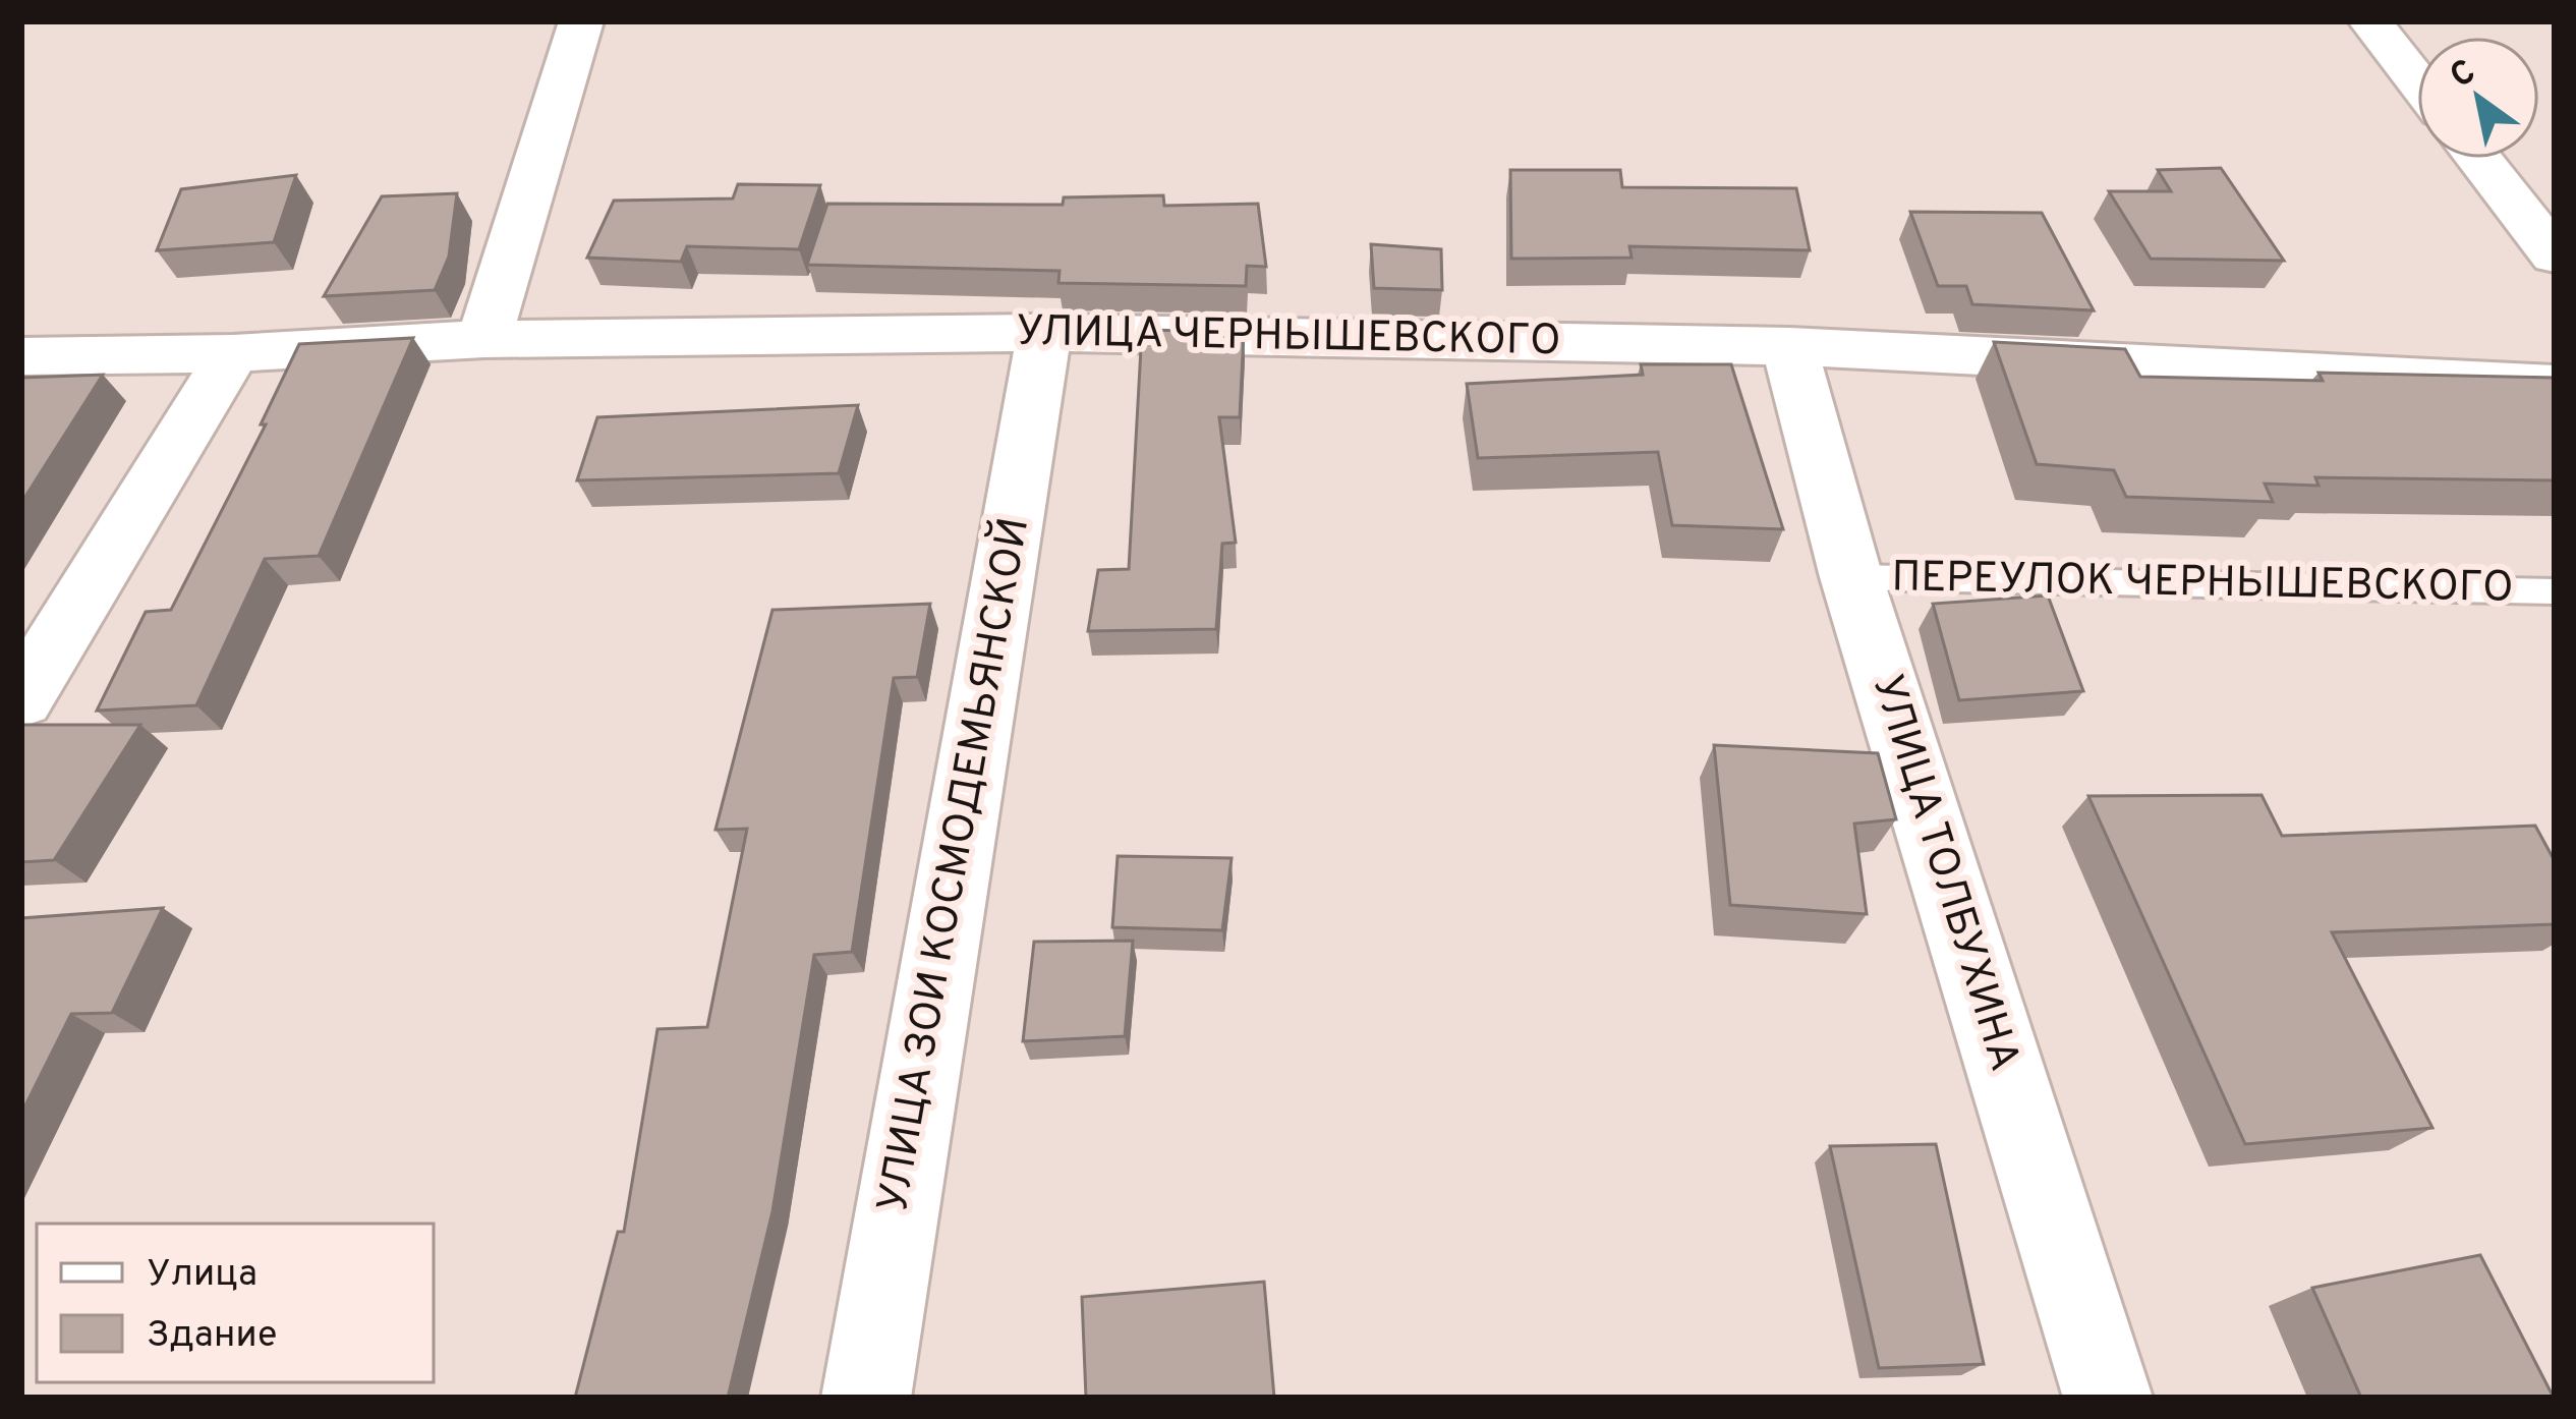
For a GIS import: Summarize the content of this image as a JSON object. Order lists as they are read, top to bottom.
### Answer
{
  "streets": {
    "street": ["УЛИЦА ЧЕРНЫШЕВСКОГО", "УЛИЦА ЗОИ КОСМОДЕМЬЯНСКОЙ", "УЛИЦА ТОЛБУХИНА"],
    "lane": ["ПЕРЕУЛОК ЧЕРНЫШЕВСКОГО"]
  },
  "crossings": [
    ["УЛИЦА ЧЕРНЫШЕВСКОГО", "УЛИЦА ЗОИ КОСМОДЕМЬЯНСКОЙ"],
    ["УЛИЦА ЧЕРНЫШЕВСКОГО", "УЛИЦА ТОЛБУХИНА"],
    ["ПЕРЕУЛОК ЧЕРНЫШЕВСКОГО", "УЛИЦА ТОЛБУХИНА"]
  ],
  "legend": ["Улица", "Здание"],
  "north": "top left"
}
